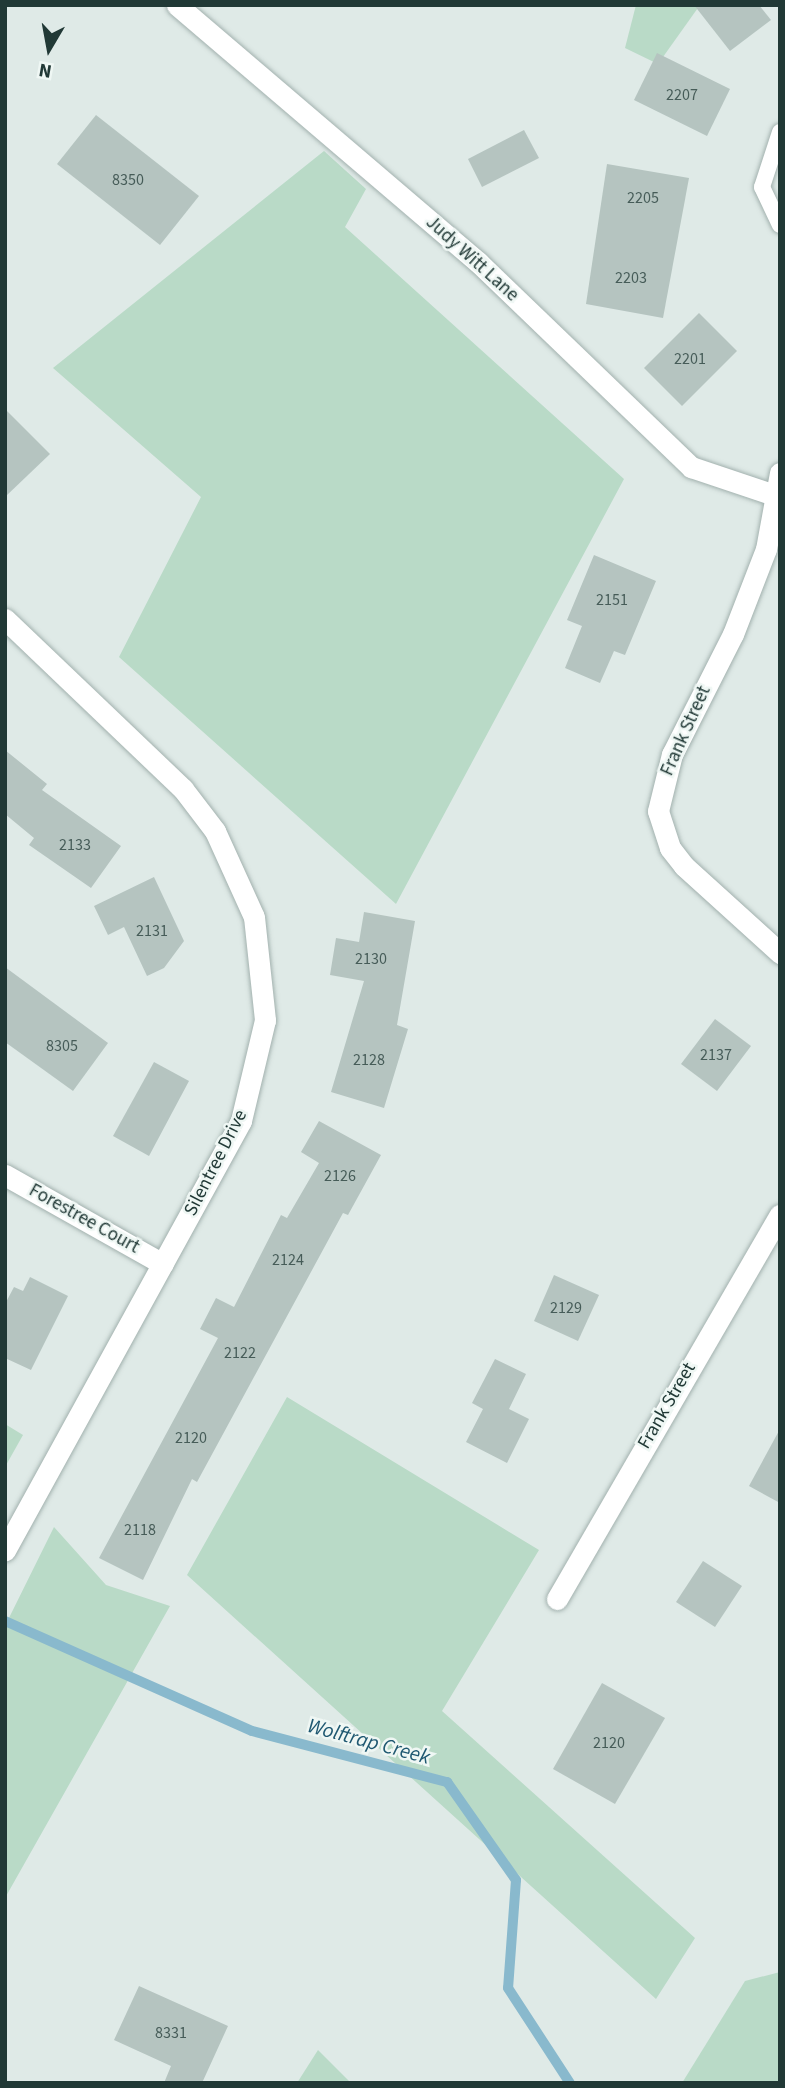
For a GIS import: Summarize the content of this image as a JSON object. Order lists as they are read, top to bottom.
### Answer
{
  "streets": {
    "street": [
      "Judy Witt Lane",
      "Frank Street",
      "Silentree Drive",
      "Forestree Court"
    ]
  },
  "crossings": [
    ["Judy Witt Lane", "Frank Street"],
    ["Silentree Drive", "Forestree Court"]
  ],
  "water": ["Wolftrap Creek"],
  "house_numbers": [
    "2207",
    "8350",
    "2205",
    "2203",
    "2201",
    "2151",
    "2133",
    "2131",
    "2130",
    "8305",
    "2137",
    "2128",
    "2126",
    "2124",
    "2129",
    "2122",
    "2120",
    "2118",
    "2120",
    "8331"
  ],
  "north": "bottom"
}
